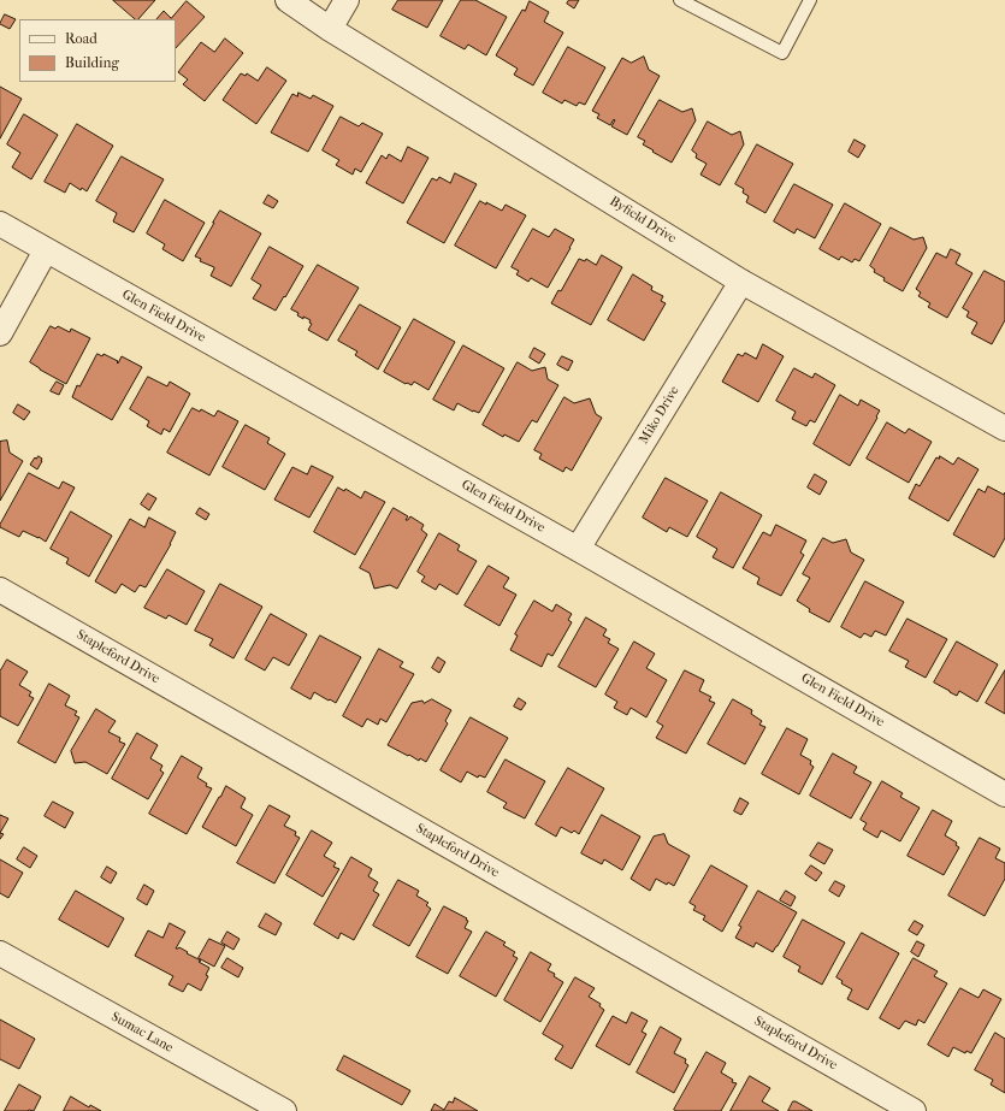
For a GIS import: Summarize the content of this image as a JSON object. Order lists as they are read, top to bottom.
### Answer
{
  "streets": {
    "street": [
      "Byfield Drive",
      "Glen Field Drive",
      "Miko Drive",
      "Stapleford Drive",
      "Sumac Lane"
    ]
  },
  "crossings": [
    ["Byfield Drive", "Miko Drive"],
    ["Glen Field Drive", "Miko Drive"]
  ],
  "legend": ["Road", "Building"]
}
